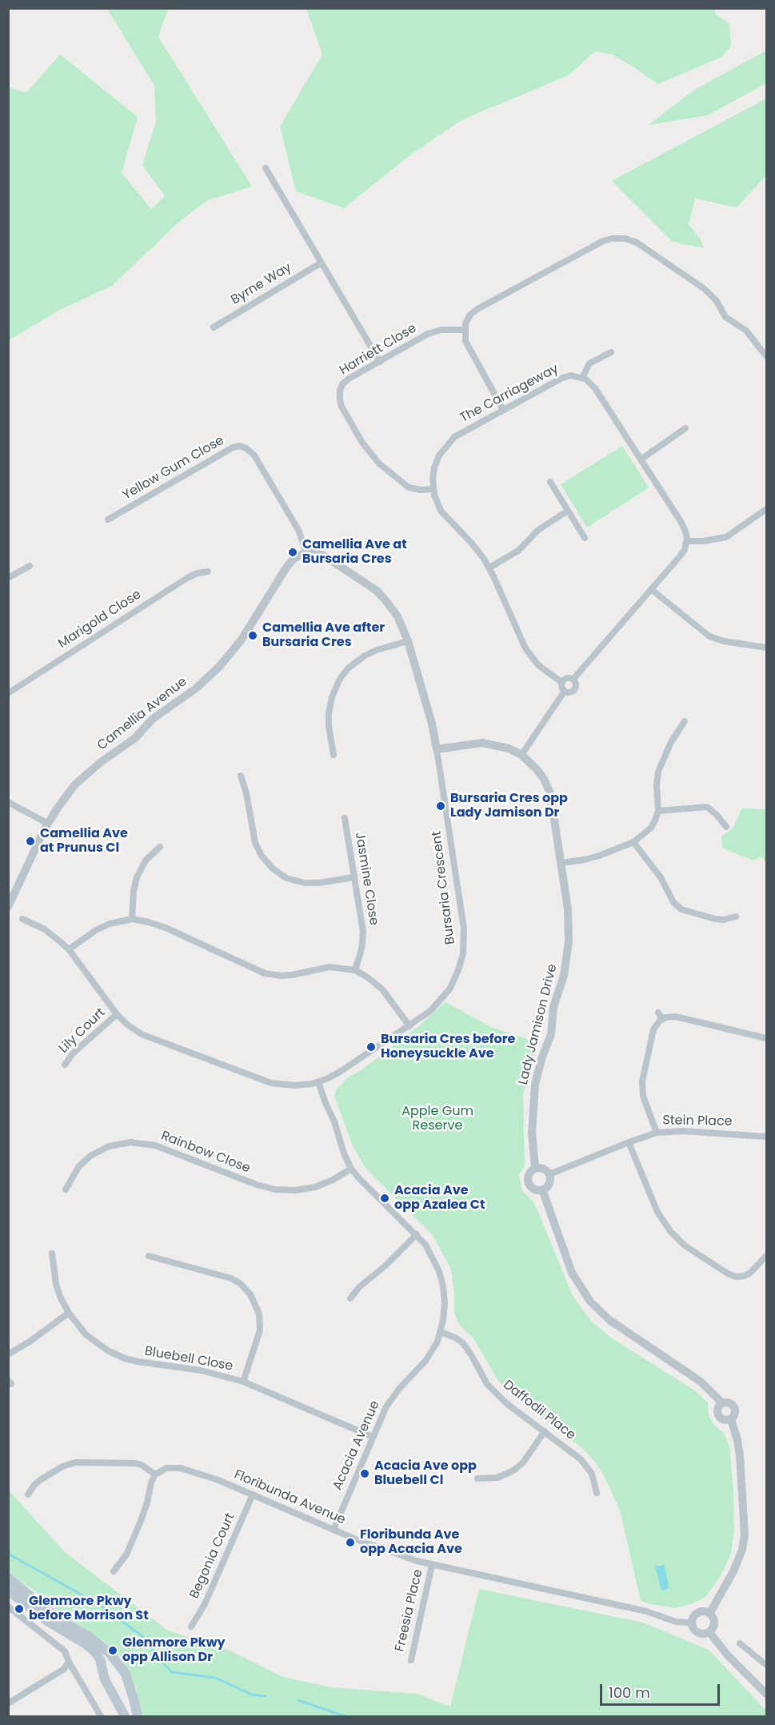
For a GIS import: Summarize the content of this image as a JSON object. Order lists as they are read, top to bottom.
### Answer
{
  "streets": {
    "street": [
      "Byrne Way",
      "Harriett Close",
      "The Carriageway",
      "Yellow Gum Close",
      "Marigold Close",
      "Camellia Avenue",
      "Jasmine Close",
      "Bursaria Crescent",
      "Lady Jamison Drive",
      "Lily Court",
      "Stein Place",
      "Rainbow Close",
      "Bluebell Close",
      "Daffodil Place",
      "Acacia Avenue",
      "Floribunda Avenue",
      "Begonia Court",
      "Freesia Place"
    ]
  },
  "crossings": [
    ["Harriett Close", "The Carriageway"],
    ["Yellow Gum Close", "Camellia Avenue"],
    ["Yellow Gum Close", "Bursaria Crescent"],
    ["Camellia Avenue", "Bursaria Crescent"],
    ["Bursaria Crescent", "Lady Jamison Drive"],
    ["Bursaria Crescent", "Lily Court"],
    ["Bursaria Crescent", "Acacia Avenue"],
    ["Lady Jamison Drive", "Stein Place"],
    ["Rainbow Close", "Acacia Avenue"],
    ["Bluebell Close", "Acacia Avenue"],
    ["Daffodil Place", "Acacia Avenue"],
    ["Acacia Avenue", "Floribunda Avenue"],
    ["Floribunda Avenue", "Begonia Court"],
    ["Floribunda Avenue", "Freesia Place"]
  ],
  "parks": ["Apple Gum Reserve"],
  "places": [
    "Camellia Ave at Bursaria Cres",
    "Camellia Ave after Bursaria Cres",
    "Bursaria Cres opp Lady Jamison Dr",
    "Camellia Ave at Prunus Cl",
    "Bursaria Cres before Honeysuckle Ave",
    "Acacia Ave opp Azalea Ct",
    "Acacia Ave opp Bluebell Cl",
    "Floribunda Ave opp Acacia Ave",
    "Glenmore Pkwy before Morrison St",
    "Glenmore Pkwy opp Allison Dr"
  ],
  "scale_bar": "100 m"
}
